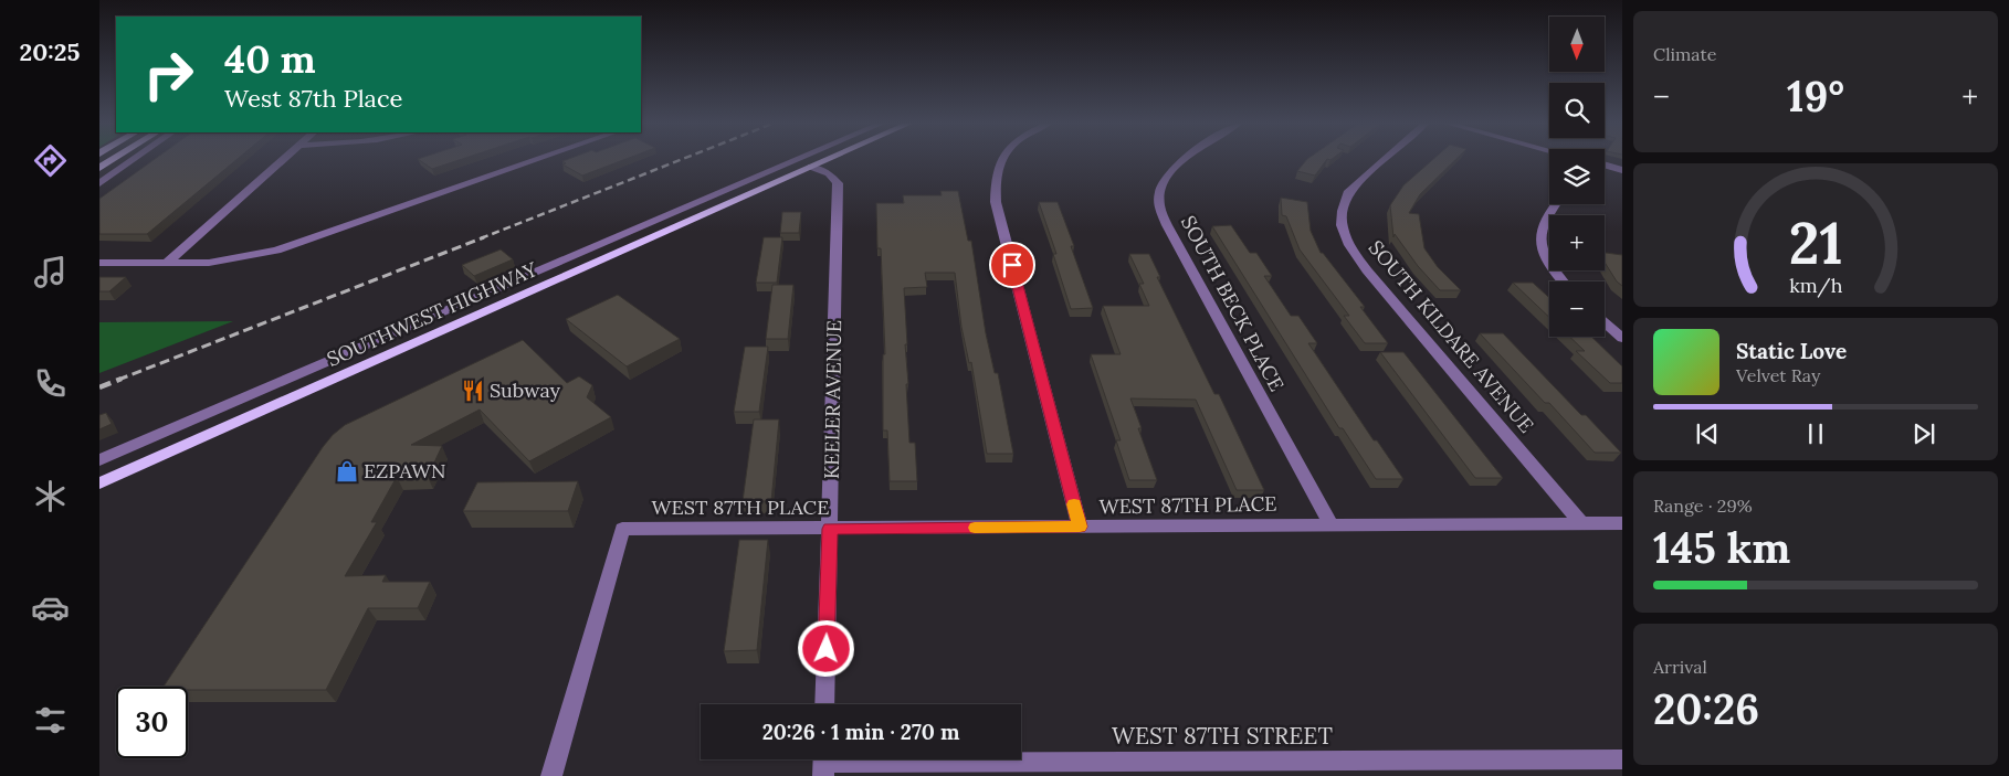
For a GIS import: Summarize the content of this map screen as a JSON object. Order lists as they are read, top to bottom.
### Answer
{
  "streets": {
    "main road": ["SOUTHWEST HIGHWAY"],
    "street": [
      "SOUTH BECK PLACE",
      "SOUTH KILDARE AVENUE",
      "KEELER AVENUE",
      "WEST 87TH PLACE",
      "WEST 87TH STREET"
    ]
  },
  "crossings": [
    ["SOUTH BECK PLACE", "WEST 87TH PLACE"],
    ["SOUTHWEST HIGHWAY", "KEELER AVENUE"],
    ["SOUTH KILDARE AVENUE", "WEST 87TH PLACE"],
    ["KEELER AVENUE", "WEST 87TH PLACE"]
  ],
  "places": {
    "restaurant": ["Subway"],
    "shop": ["EZPAWN"]
  },
  "north": "bottom",
  "page": {
    "tabs": "20:25",
    "tile": [
      "Climate",
      ["Range · 29%", "145 km"],
      ["Arrival", "20:26"]
    ],
    "map_buttons": ["+", "−"],
    "turn": ["40 m", "West 87th Place"],
    "heat": ["−", "19°", "+"],
    "song": ["Static Love", "Velvet Ray"],
    "limit": "30",
    "trip": "20:26 · 1 min · 270 m",
    "gauge": ["21", "km/h"]
  }
}
